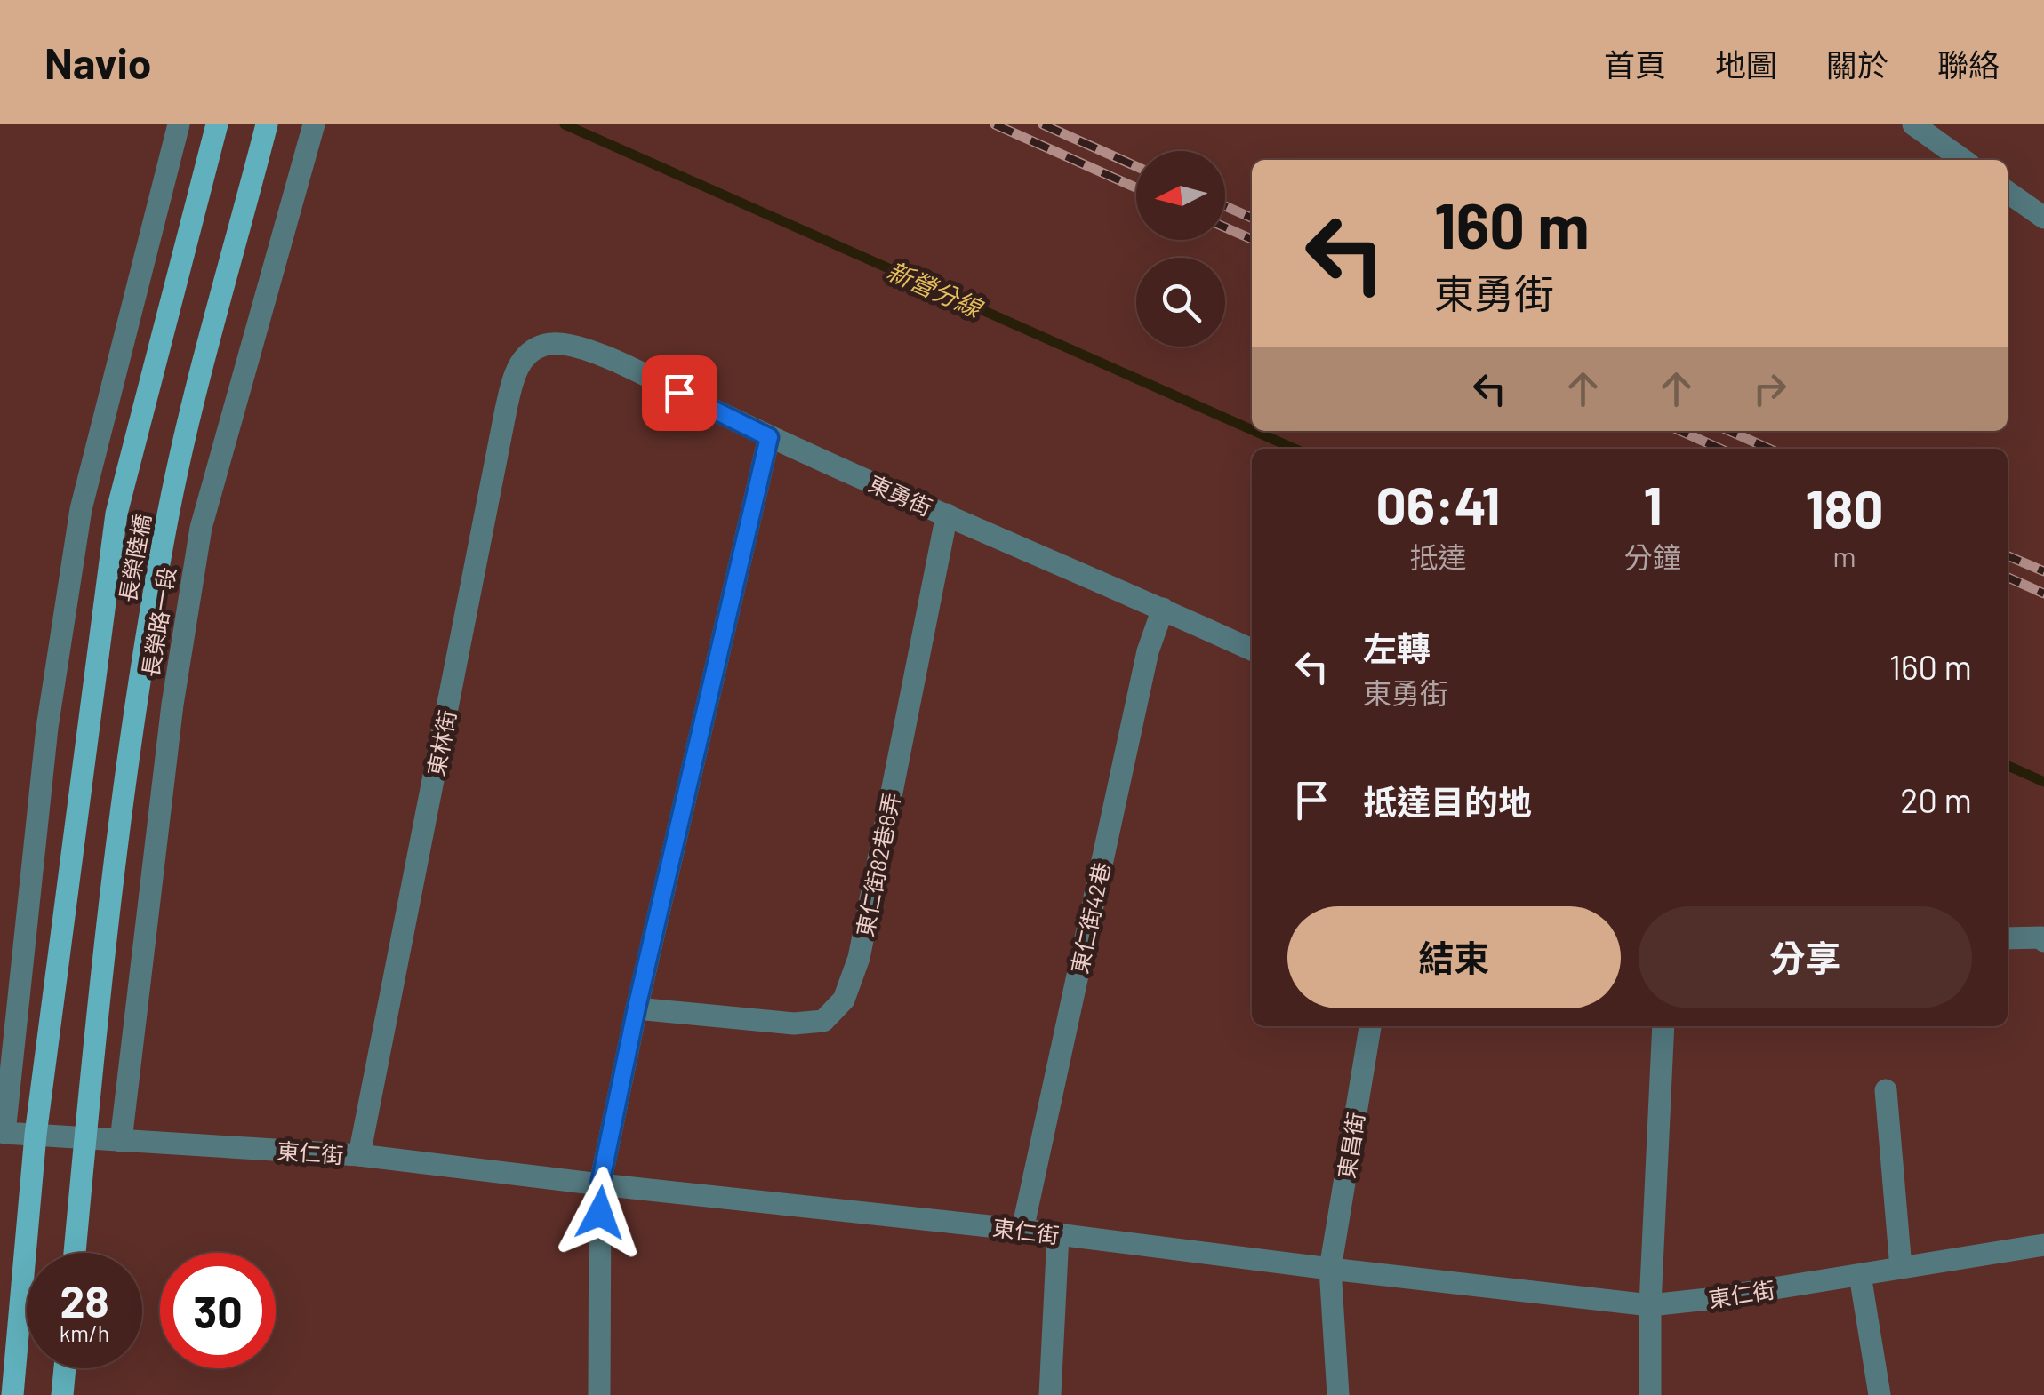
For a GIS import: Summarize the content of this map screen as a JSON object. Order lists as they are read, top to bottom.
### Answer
{
  "streets": {
    "main road": ["長榮陸橋"],
    "street": [
      "東勇街",
      "長榮路一段",
      "東林街",
      "東仁街82巷8弄",
      "東仁街42巷",
      "東昌街",
      "東仁街"
    ]
  },
  "crossings": [
    ["東勇街", "東林街"],
    ["東勇街", "東仁街82巷8弄"],
    ["東勇街", "東仁街42巷"],
    ["長榮陸橋", "東仁街"],
    ["長榮路一段", "東仁街"],
    ["東林街", "東仁街"],
    ["東仁街42巷", "東仁街"],
    ["東昌街", "東仁街"]
  ],
  "water": ["新營分線"],
  "north": "left",
  "page": {
    "header": "Navio",
    "nav": [
      "首頁",
      "地圖",
      "關於",
      "聯絡"
    ],
    "turn": ["160 m", "東勇街"],
    "eta": [
      "06:41",
      "抵達",
      "1",
      "分鐘",
      "180",
      "m"
    ],
    "list": [
      {
        "name": "左轉",
        "note": "東勇街",
        "value": "160 m"
      },
      {
        "name": "抵達目的地",
        "value": "20 m"
      }
    ],
    "buttons": ["結束", "分享"],
    "speed": "28 km/h",
    "limit": "30"
  }
}
